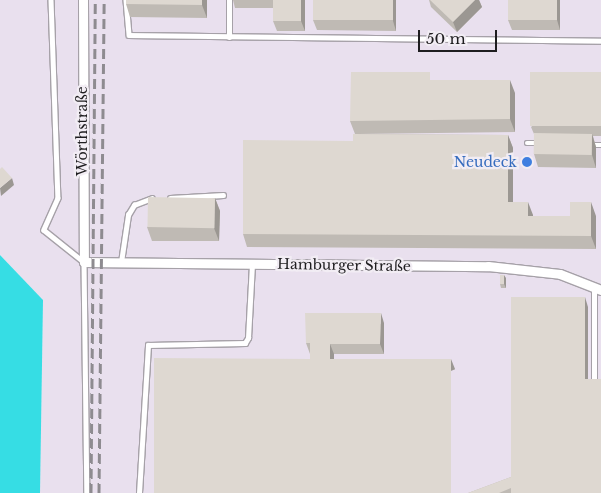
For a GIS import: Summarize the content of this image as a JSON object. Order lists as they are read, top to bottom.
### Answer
{
  "streets": {
    "street": ["Wörthstraße", "Hamburger Straße"]
  },
  "crossings": [
    ["Wörthstraße", "Hamburger Straße"]
  ],
  "places": ["Neudeck"],
  "scale_bar": "50 m"
}
